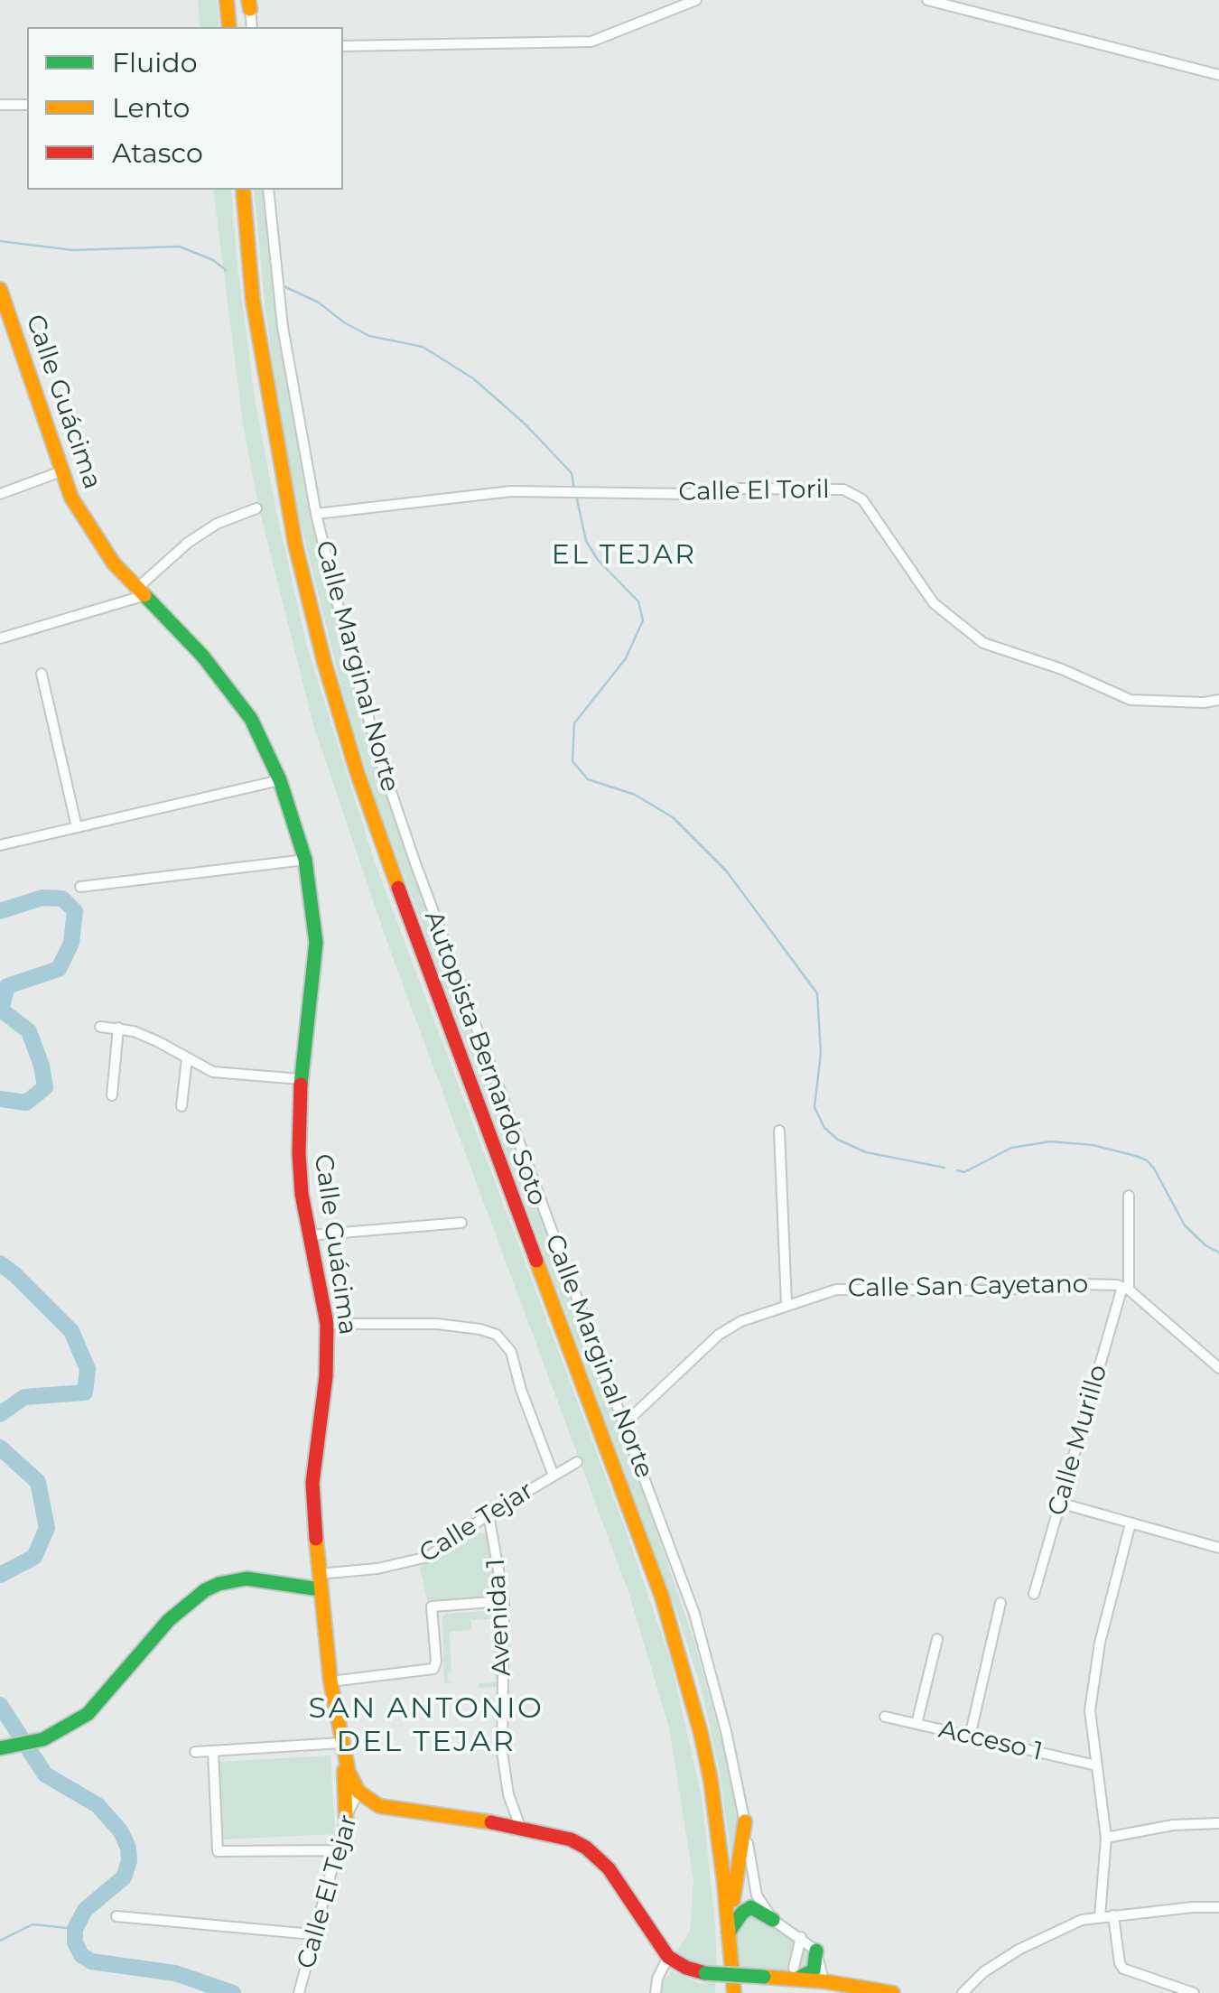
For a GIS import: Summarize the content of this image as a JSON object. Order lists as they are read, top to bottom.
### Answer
{
  "streets": {
    "main road": ["Calle Guácima", "Autopista Bernardo Soto"],
    "street": [
      "Calle El Toril",
      "Calle Marginal Norte",
      "Calle San Cayetano",
      "Calle Murillo",
      "Calle Tejar",
      "Avenida 1",
      "Acceso 1",
      "Calle El Tejar"
    ]
  },
  "crossings": [
    ["Calle Guácima", "Calle Tejar"],
    ["Calle Guácima", "Calle El Tejar"],
    ["Calle El Toril", "Calle Marginal Norte"],
    ["Calle Marginal Norte", "Calle San Cayetano"],
    ["Calle San Cayetano", "Calle Murillo"],
    ["Calle Tejar", "Avenida 1"]
  ],
  "districts": ["EL TEJAR", "SAN ANTONIO DEL TEJAR"],
  "legend": ["Fluido", "Lento", "Atasco"]
}
